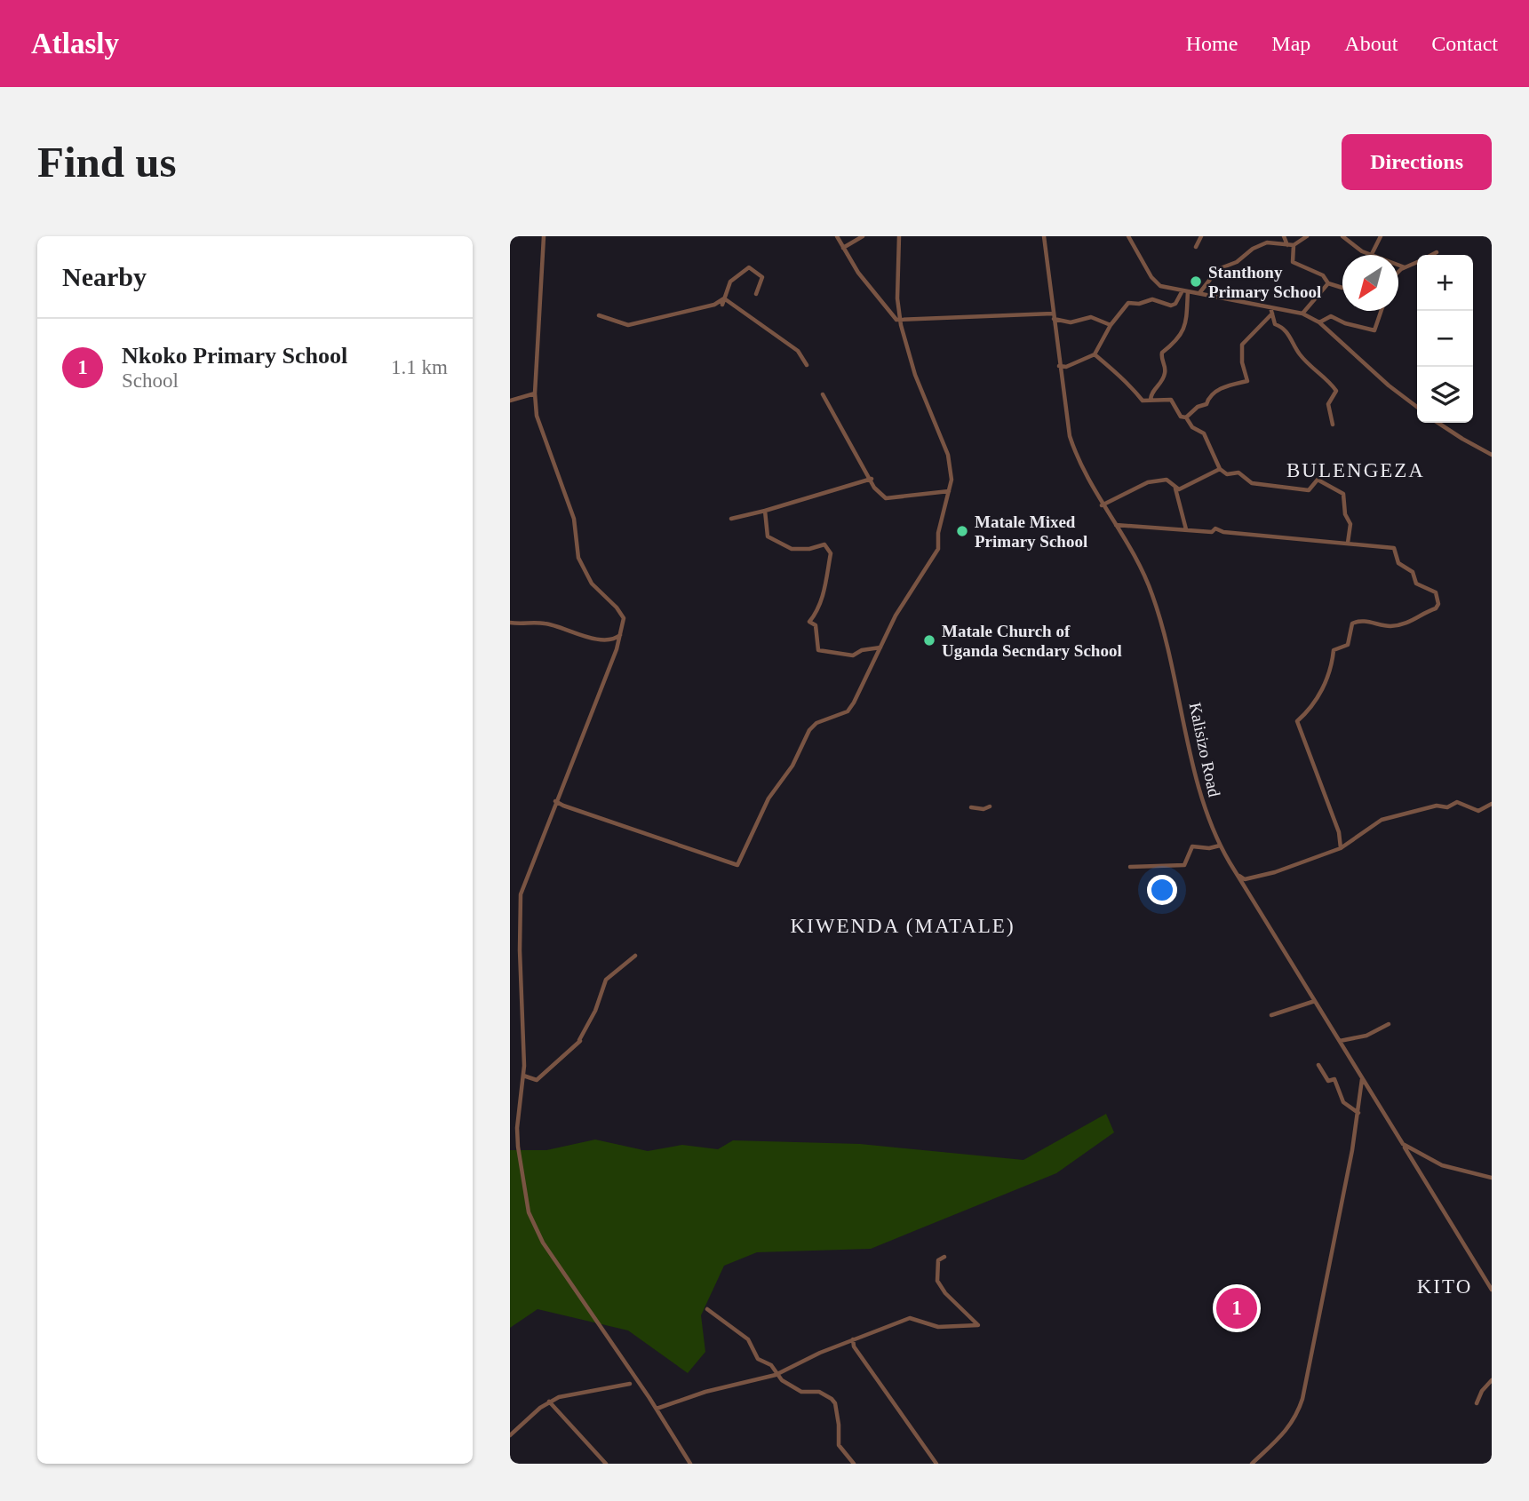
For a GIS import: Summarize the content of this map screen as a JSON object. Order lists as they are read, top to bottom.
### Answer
{
  "streets": {
    "street": ["Kalisizo Road"]
  },
  "districts": ["BULENGEZA", "KIWENDA (MATALE)", "KITO"],
  "places": ["Stanthony Primary School", "Matale Mixed Primary School", "Matale Church of Uganda Secndary School"],
  "north": "bottom left",
  "page": {
    "header": "Atlasly",
    "nav": [
      "Home",
      "Map",
      "About",
      "Contact"
    ],
    "buttons": "Directions",
    "title": "Find us",
    "heading": "Nearby",
    "map_buttons": ["+", "−"],
    "list": [
      {
        "mark": "1",
        "name": "Nkoko Primary School",
        "note": "School",
        "value": "1.1 km"
      }
    ],
    "pins": "1"
  }
}
